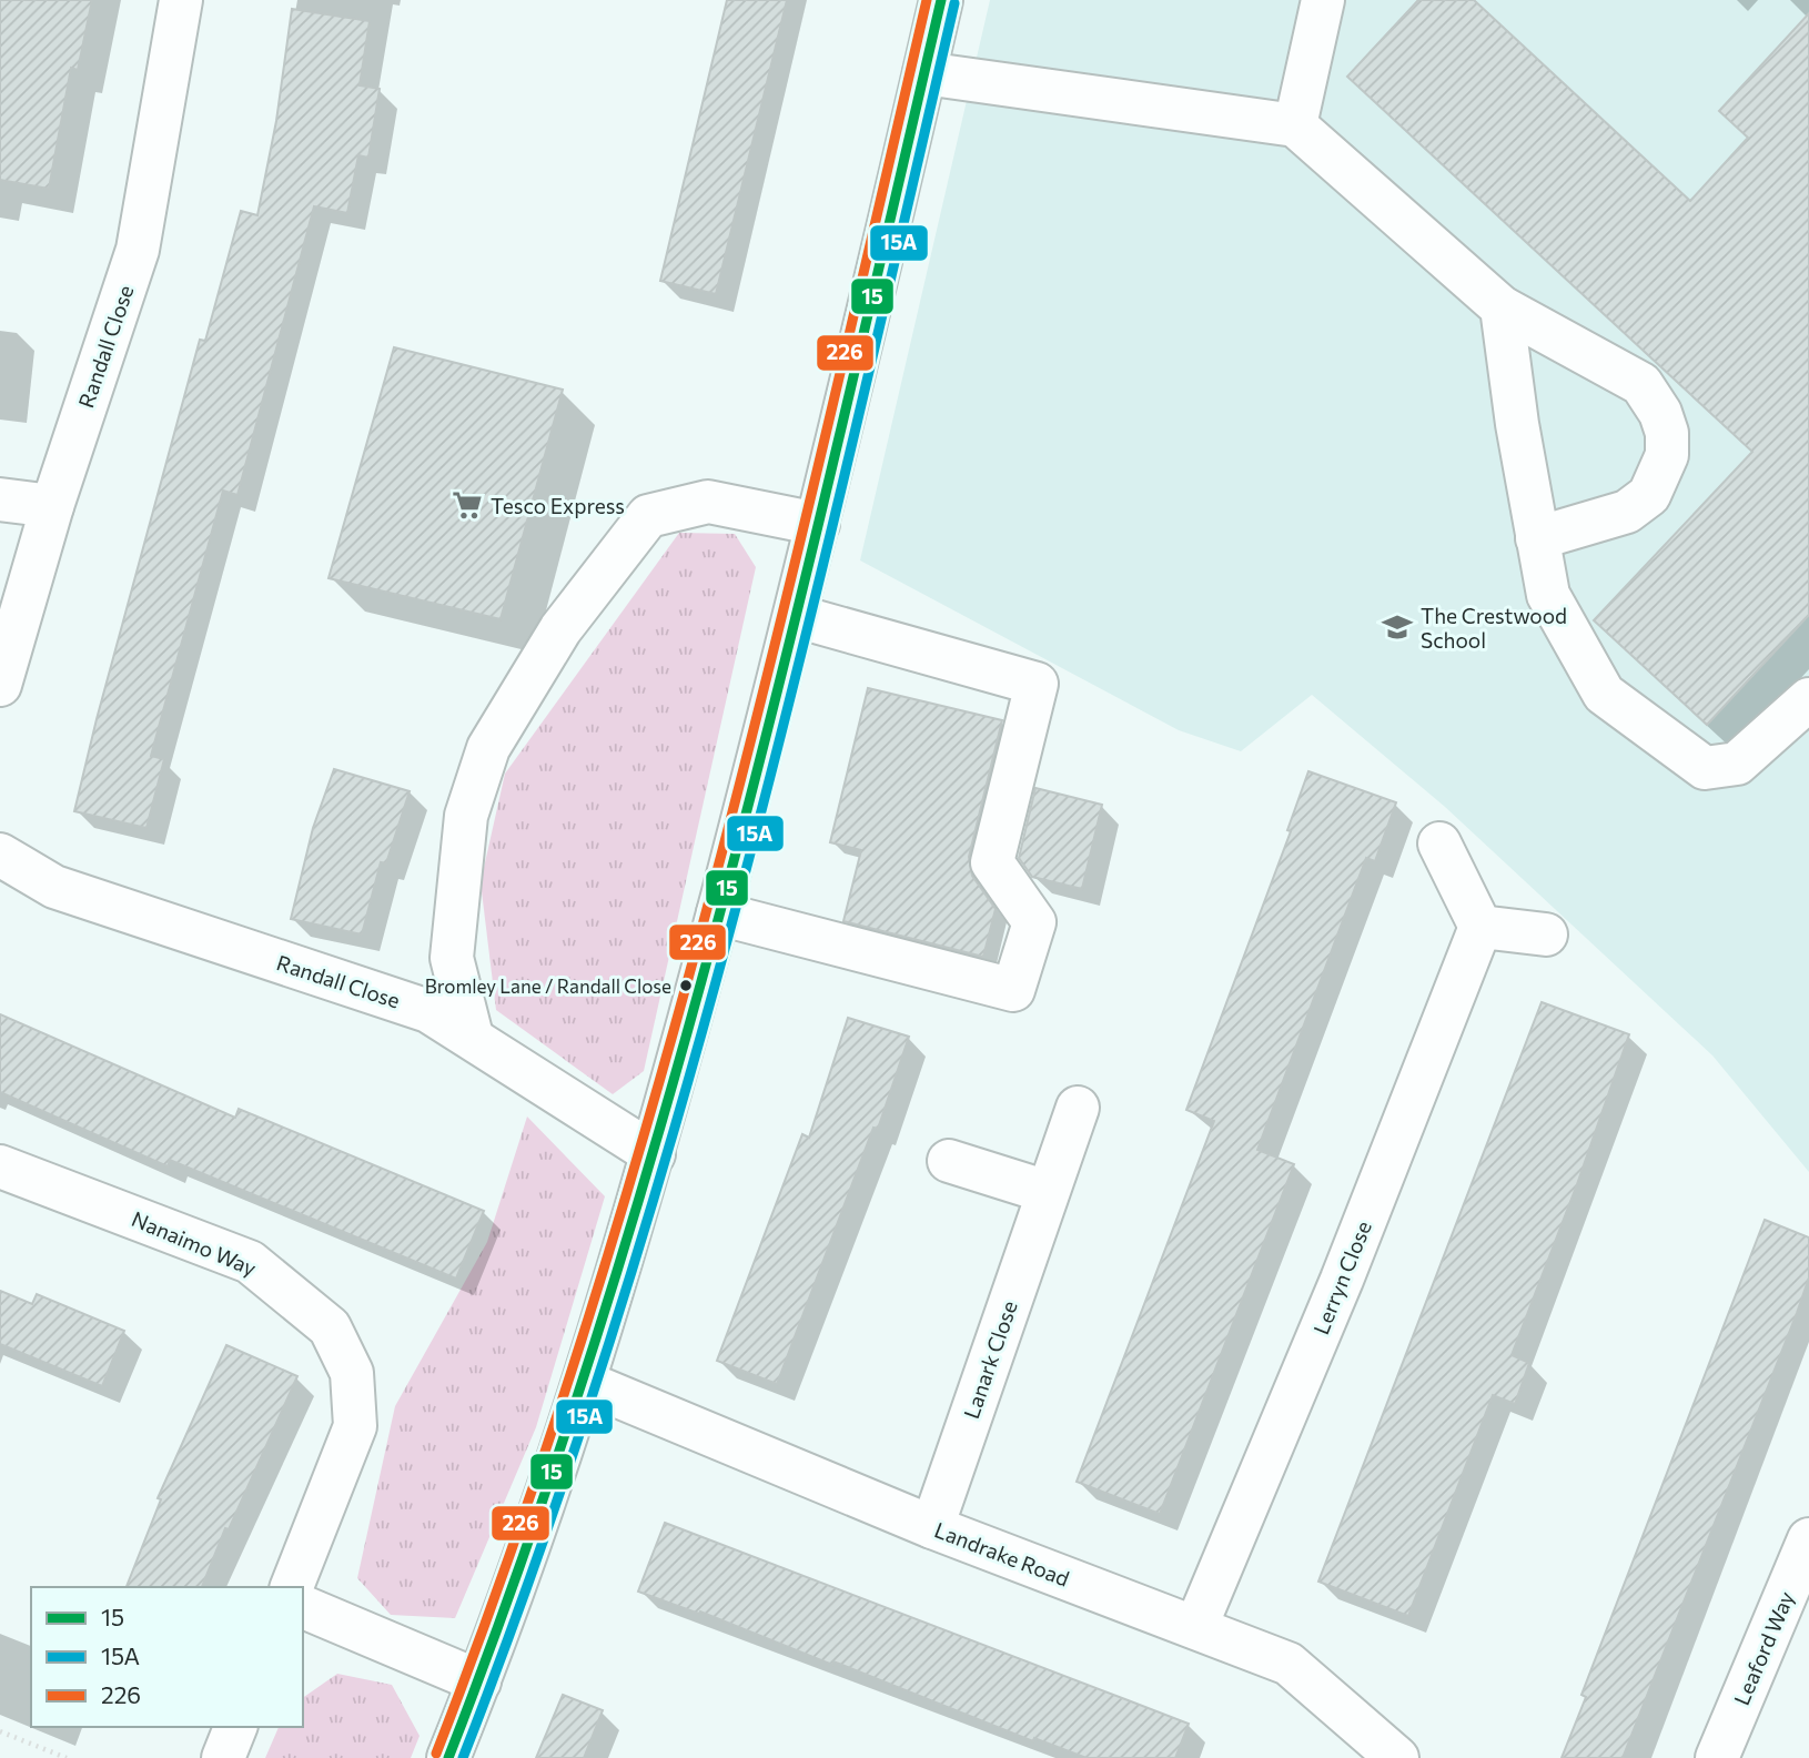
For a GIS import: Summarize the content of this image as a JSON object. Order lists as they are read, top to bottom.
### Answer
{
  "streets": {
    "street": [
      "Randall Close",
      "Nanaimo Way",
      "Lerryn Close",
      "Lanark Close",
      "Landrake Road",
      "Leaford Way"
    ]
  },
  "crossings": [
    ["Lerryn Close", "Landrake Road"],
    ["Lanark Close", "Landrake Road"]
  ],
  "places": {
    "supermarket": ["Tesco Express"],
    "school or university": ["The Crestwood School"],
    "other": ["Bromley Lane / Randall Close"]
  },
  "lines": ["transit line 15", "transit line 226", "transit line 15A"],
  "legend": ["15", "15A", "226"]
}
